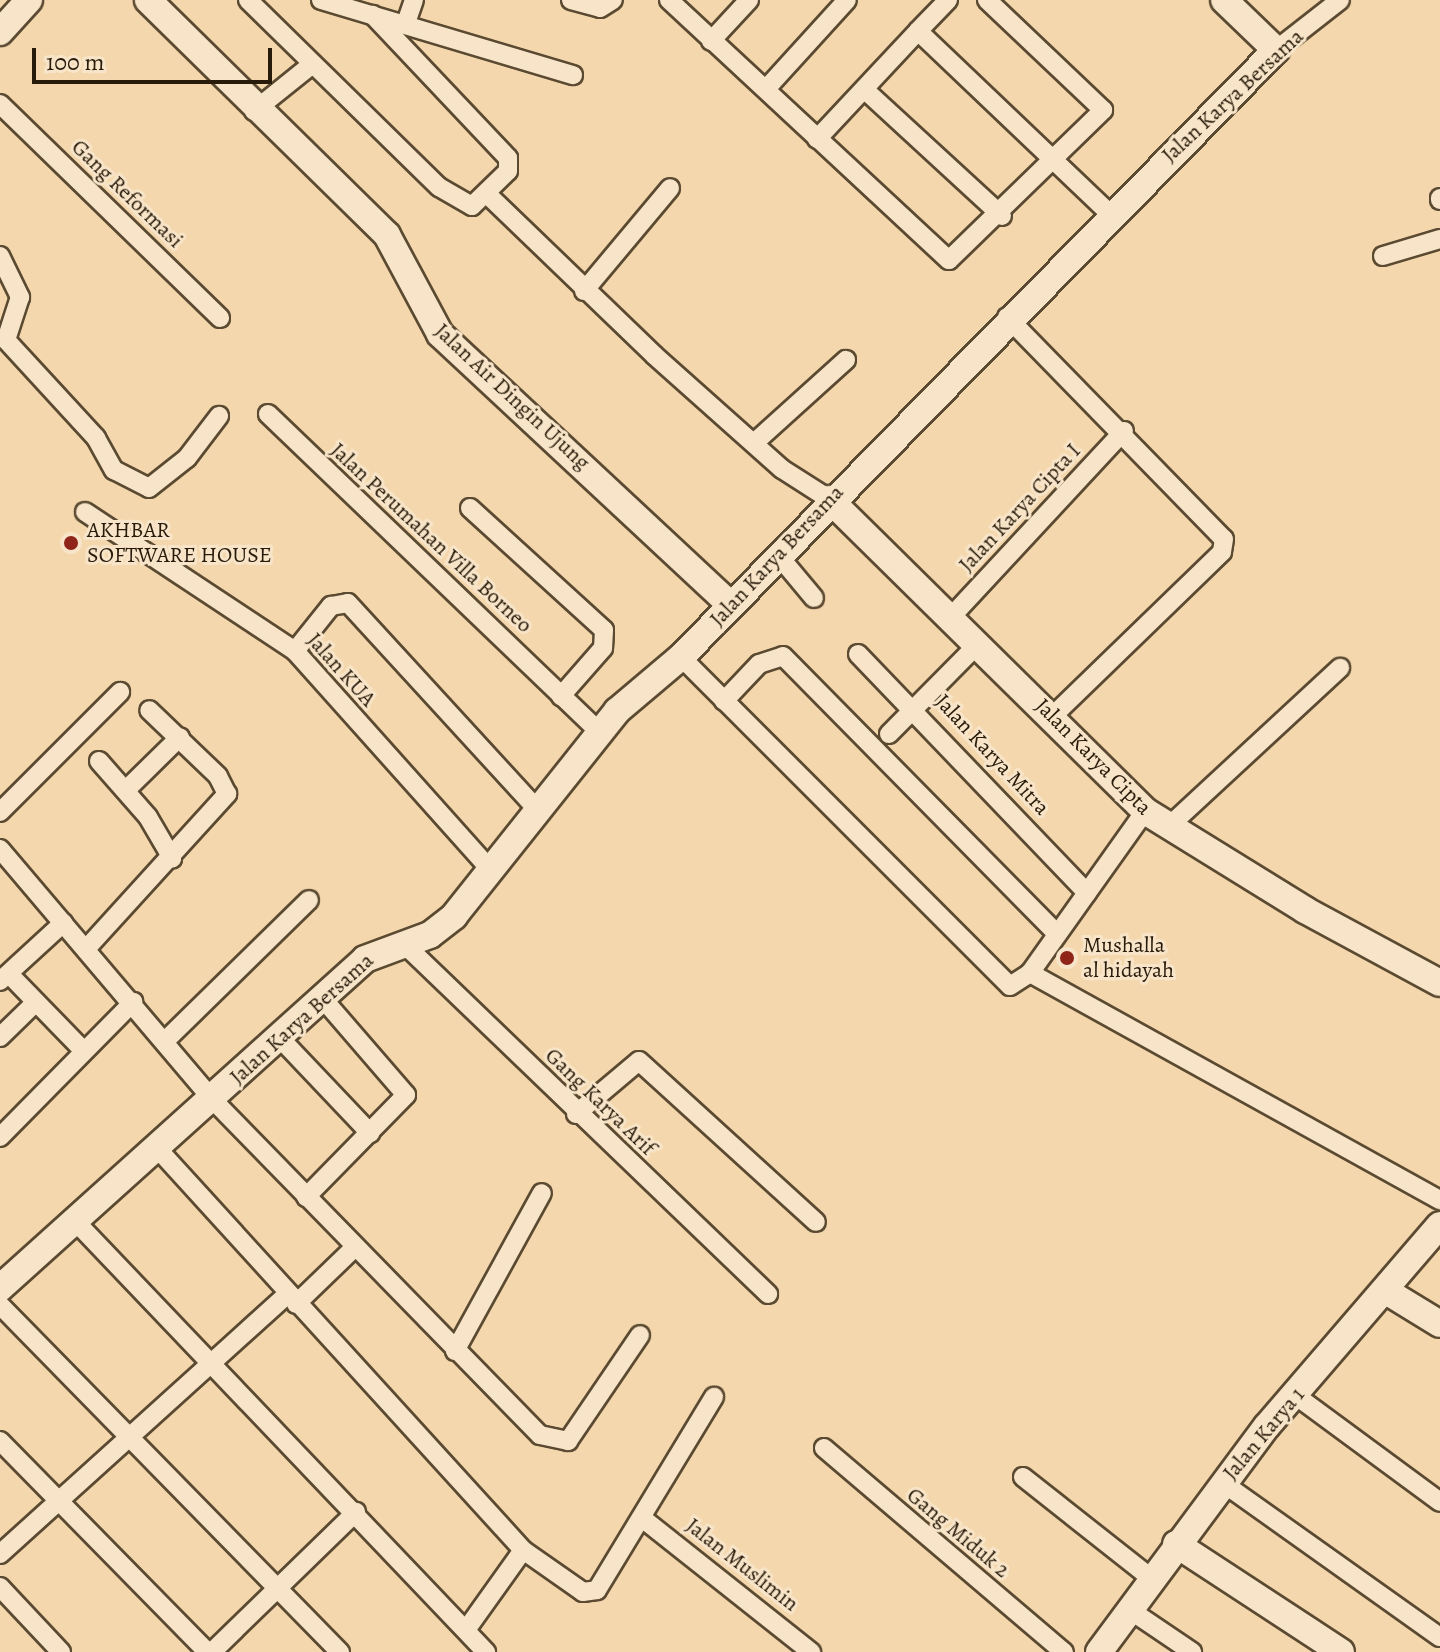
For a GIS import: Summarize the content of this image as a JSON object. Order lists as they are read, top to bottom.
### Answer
{
  "streets": {
    "street": [
      "Jalan Karya Bersama",
      "Gang Reformasi",
      "Jalan Air Dingin Ujung",
      "Jalan Karya Cipta I",
      "Jalan Perumahan Villa Borneo",
      "Jalan KUA",
      "Jalan Karya Mitra",
      "Jalan Karya Cipta",
      "Gang Karya Arif",
      "Jalan Karya 1",
      "Gang Miduk 2",
      "Jalan Muslimin"
    ]
  },
  "crossings": [
    ["Jalan Karya Bersama", "Jalan Air Dingin Ujung"],
    ["Jalan Karya Bersama", "Jalan Perumahan Villa Borneo"],
    ["Jalan Karya Bersama", "Jalan KUA"],
    ["Jalan Karya Bersama", "Jalan Karya Cipta"],
    ["Jalan Karya Bersama", "Gang Karya Arif"],
    ["Jalan Karya Cipta I", "Jalan Karya Cipta"]
  ],
  "places": ["AKHBAR SOFTWARE HOUSE", "Mushalla al hidayah"],
  "scale_bar": "100 m"
}
